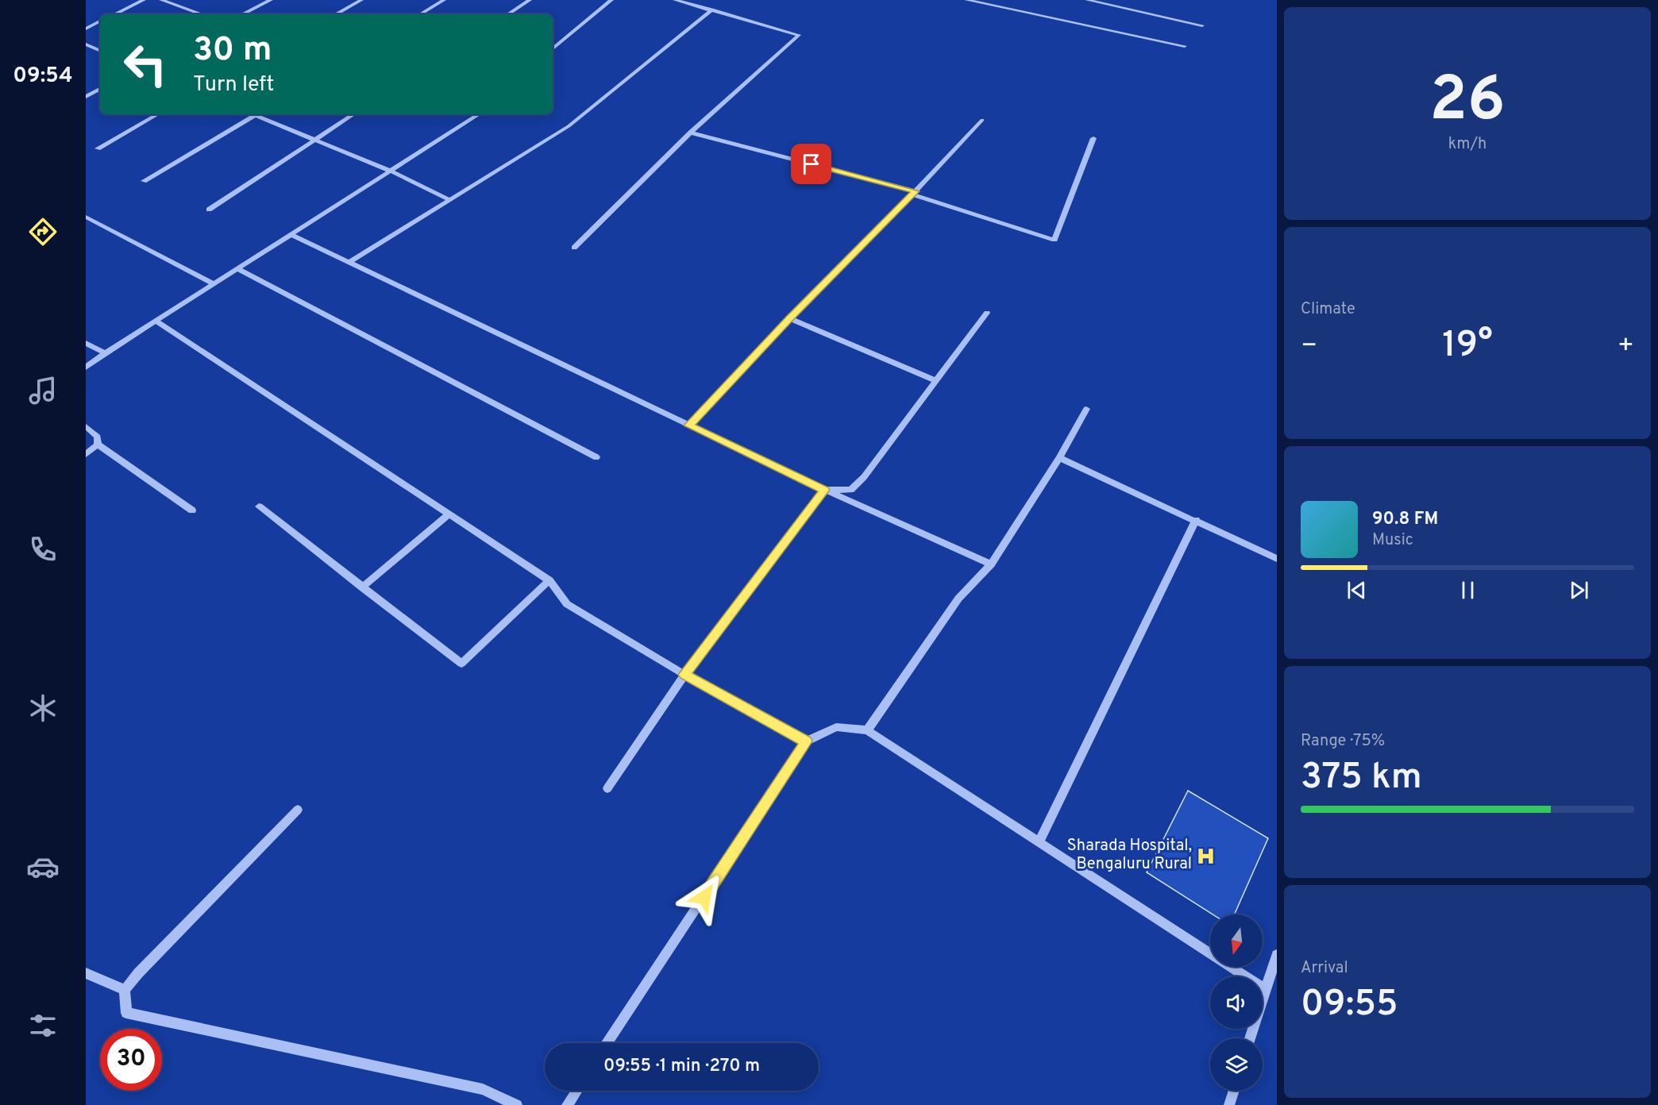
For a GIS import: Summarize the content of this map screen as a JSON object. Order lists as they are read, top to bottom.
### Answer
{
  "places": {
    "hospital": ["Sharada Hospital, Bengaluru Rural"]
  },
  "north": "bottom",
  "page": {
    "tabs": "09:54",
    "tile": [
      ["26", "km/h"],
      "Climate",
      ["Range · 75%", "375 km"],
      ["Arrival", "09:55"]
    ],
    "turn": ["30 m", "Turn left"],
    "heat": ["−", "19°", "+"],
    "song": ["90.8 FM", "Music"],
    "limit": "30",
    "trip": "09:55 · 1 min · 270 m"
  }
}
